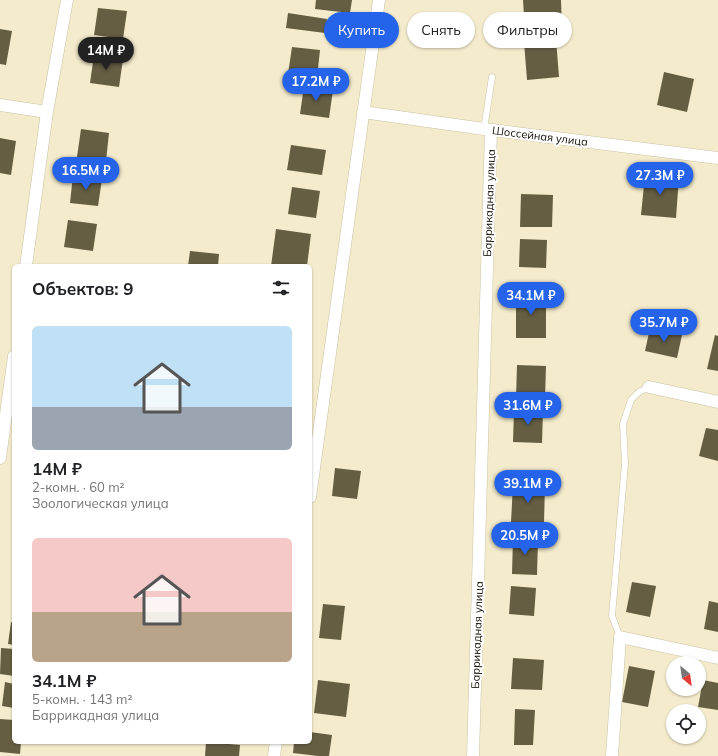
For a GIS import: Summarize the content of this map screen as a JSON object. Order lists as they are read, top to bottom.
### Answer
{
  "streets": {
    "street": ["Шоссейная улица", "Баррикадная улица"]
  },
  "crossings": [
    ["Шоссейная улица", "Баррикадная улица"]
  ],
  "north": "bottom right",
  "page": {
    "chip": ["Купить", "Снять", "Фильтры"],
    "price": [
      "14M ₽",
      "17.2M ₽",
      "16.5M ₽",
      "27.3M ₽",
      "34.1M ₽",
      "35.7M ₽",
      "31.6M ₽",
      "39.1M ₽",
      "20.5M ₽"
    ],
    "heading": "Объектов: 9",
    "list": [
      {
        "name": "14M ₽",
        "note": "2-комн. · 60 m² · Зоологическая улица"
      },
      {
        "name": "34.1M ₽",
        "note": "5-комн. · 143 m² · Баррикадная улица"
      }
    ]
  }
}
